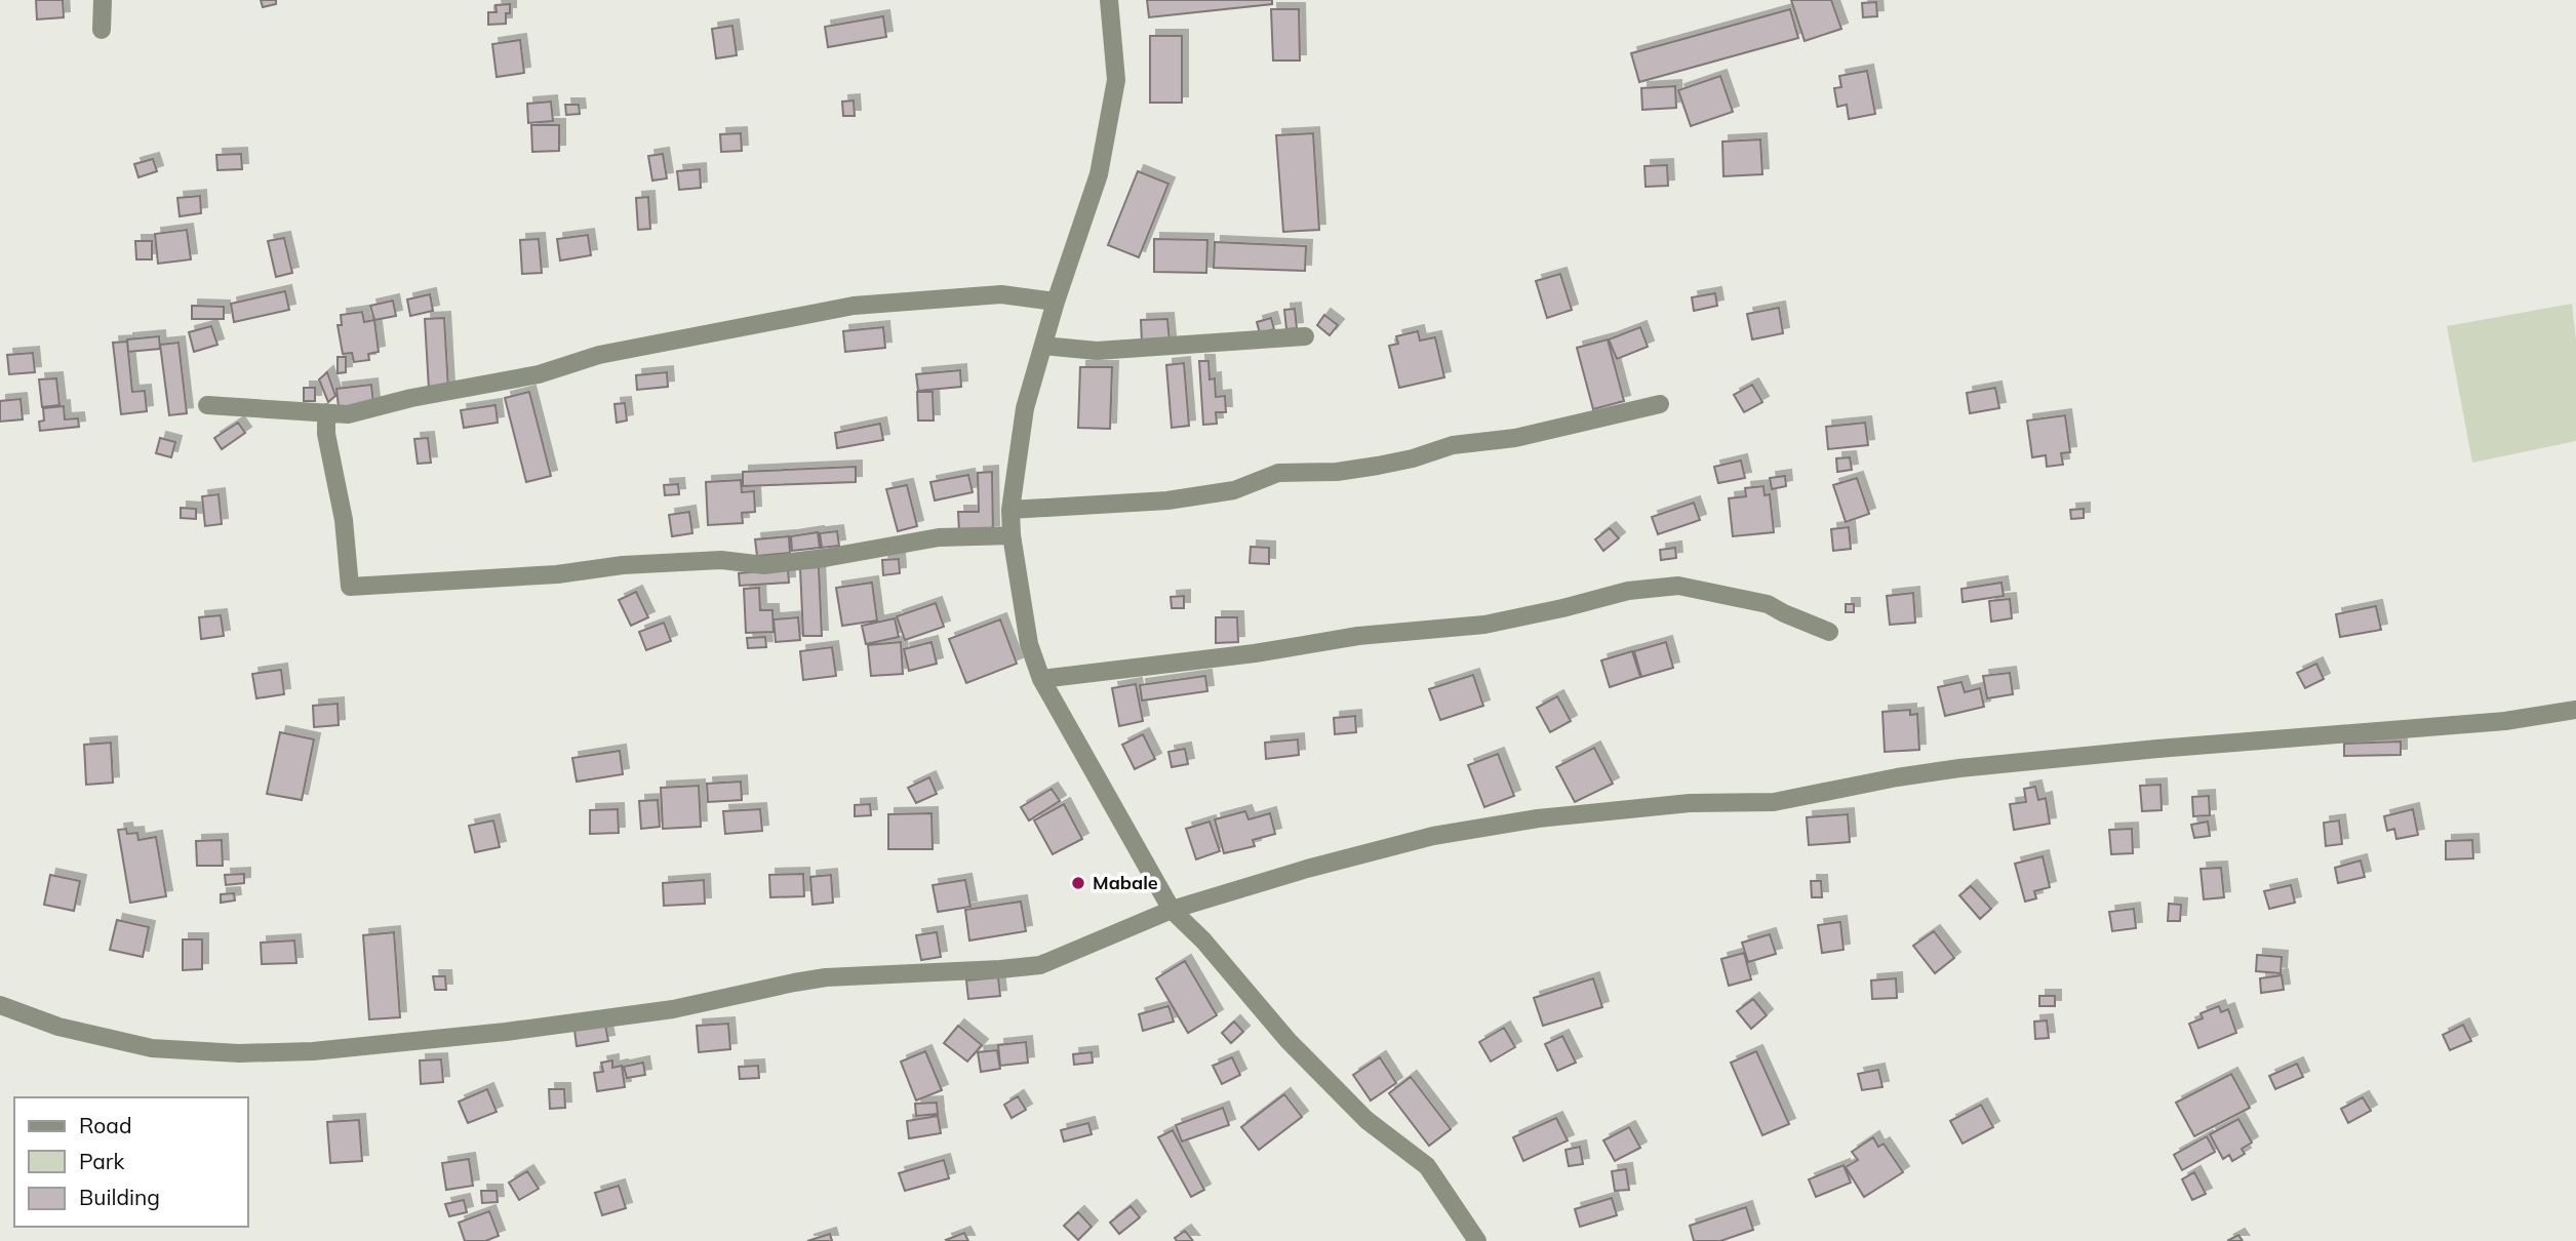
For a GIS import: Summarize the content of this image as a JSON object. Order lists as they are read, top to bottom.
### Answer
{
  "places": ["Mabale"],
  "legend": ["Road", "Park", "Building"]
}
